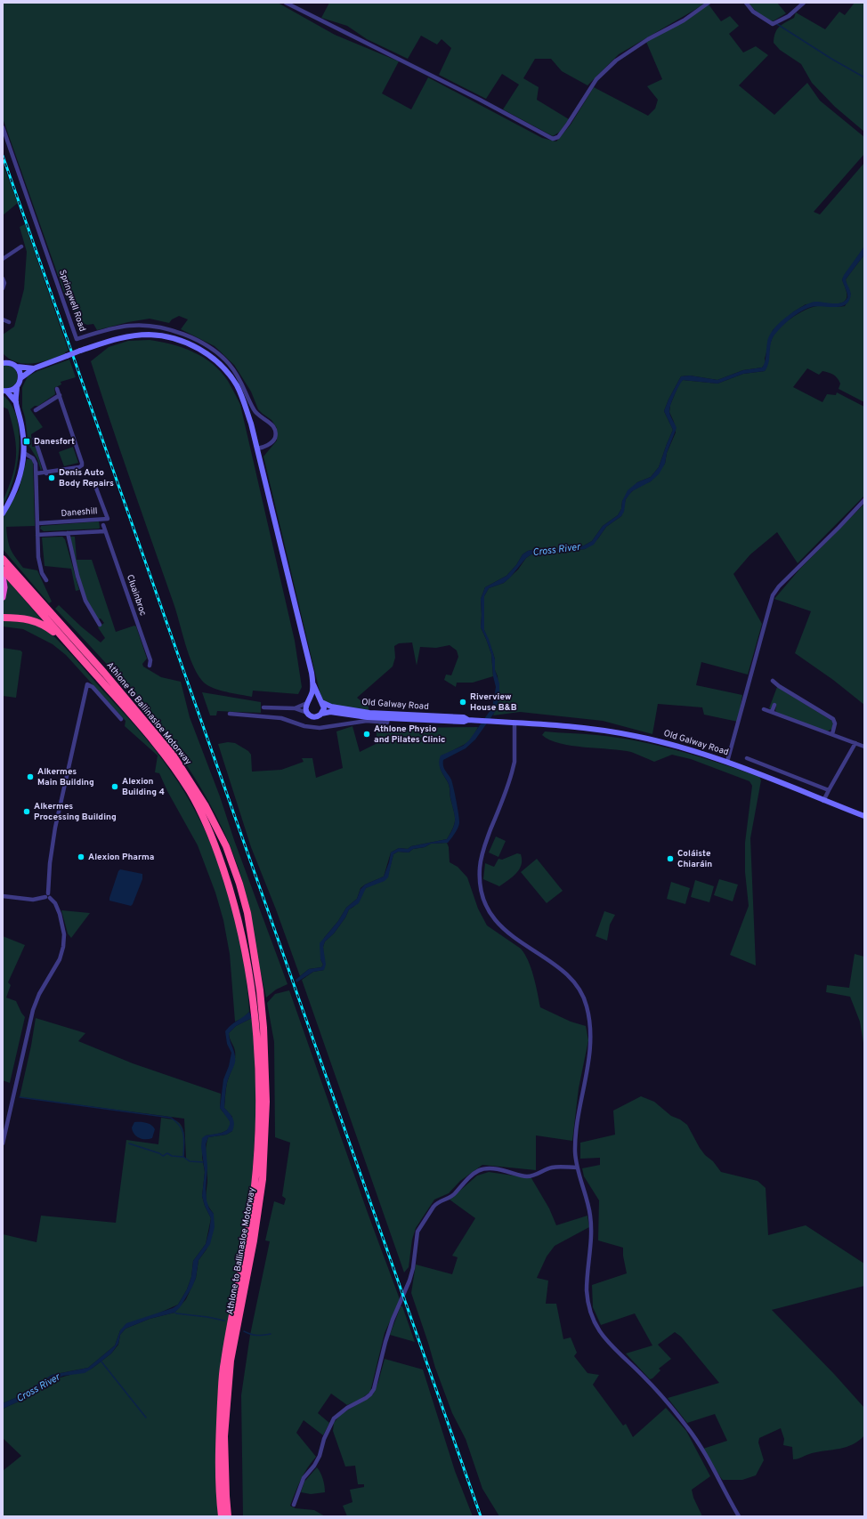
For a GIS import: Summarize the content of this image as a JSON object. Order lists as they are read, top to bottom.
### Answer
{
  "streets": {
    "highway": ["Athlone to Ballinasloe Motorway"],
    "main road": ["Old Galway Road"],
    "street": ["Springwell Road", "Daneshill", "Cluainbroc"]
  },
  "water": ["Cross River"],
  "places": {
    "transit": ["Danesfort"],
    "other": [
      "Denis Auto Body Repairs",
      "Riverview House B&B",
      "Athlone Physio and Pilates Clinic",
      "Alkermes Main Building",
      "Alexion Building 4",
      "Alkermes Processing Building",
      "Alexion Pharma",
      "Coláiste Chiaráin"
    ]
  }
}
